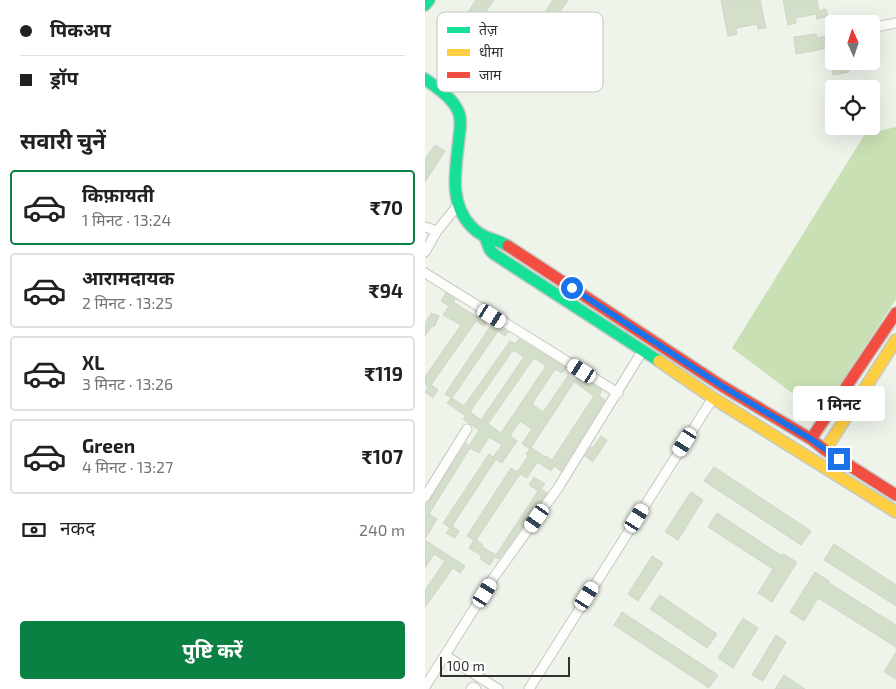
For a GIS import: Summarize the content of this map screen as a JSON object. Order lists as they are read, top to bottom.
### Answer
{
  "legend": ["तेज़", "धीमा", "जाम"],
  "scale_bar": "100 m",
  "north": "top",
  "page": {
    "banner": ["पिकअप", "ड्रॉप"],
    "heading": "सवारी चुनें",
    "list": [
      {
        "name": "किफ़ायती",
        "note": "1 मिनट · 13:24",
        "value": "₹70"
      },
      {
        "name": "आरामदायक",
        "note": "2 मिनट · 13:25",
        "value": "₹94"
      },
      {
        "name": "XL",
        "note": "3 मिनट · 13:26",
        "value": "₹119"
      },
      {
        "name": "Green",
        "note": "4 मिनट · 13:27",
        "value": "₹107"
      }
    ],
    "bubble": "1 मिनट",
    "pay": ["नकद", "240 m"],
    "buttons": "पुष्टि करें",
    "scale": "100 m"
  }
}
